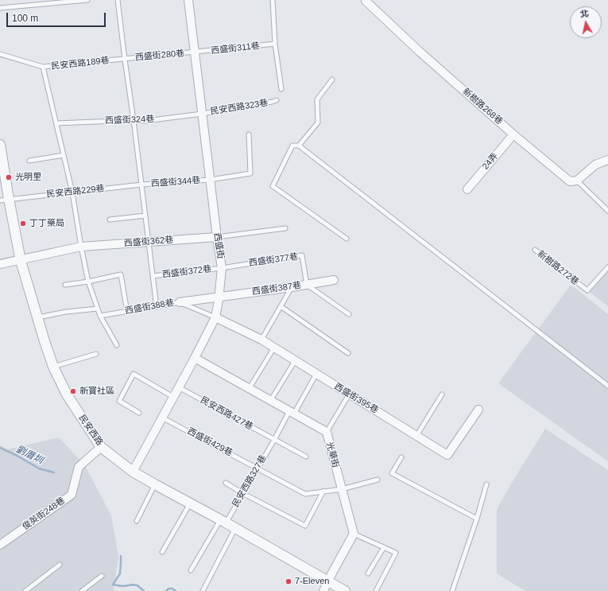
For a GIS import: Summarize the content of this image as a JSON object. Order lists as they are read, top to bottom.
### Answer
{
  "streets": {
    "street": [
      "新樹路268巷",
      "24弄",
      "西盛街362巷",
      "西盛街",
      "西盛街387巷",
      "西盛街395巷",
      "民安西路",
      "光華街",
      "俊英街248巷"
    ],
    "lane": [
      "西盛街311巷",
      "西盛街280巷",
      "民安西路189巷",
      "民安西路323巷",
      "西盛街324巷",
      "西盛街344巷",
      "民安西路229巷",
      "西盛街377巷",
      "新樹路272巷",
      "西盛街372巷",
      "西盛街388巷",
      "民安西路427巷",
      "西盛街429巷",
      "民安西路327巷"
    ]
  },
  "crossings": [
    ["西盛街311巷", "西盛街280巷"],
    ["西盛街311巷", "西盛街"],
    ["西盛街280巷", "民安西路189巷"],
    ["西盛街280巷", "西盛街"],
    ["新樹路268巷", "24弄"],
    ["民安西路323巷", "西盛街324巷"],
    ["民安西路323巷", "西盛街"],
    ["西盛街324巷", "西盛街"],
    ["西盛街344巷", "民安西路229巷"],
    ["西盛街344巷", "西盛街"],
    ["民安西路229巷", "民安西路"],
    ["西盛街362巷", "西盛街"],
    ["西盛街362巷", "民安西路"],
    ["西盛街", "西盛街377巷"],
    ["西盛街", "西盛街372巷"],
    ["西盛街", "西盛街387巷"],
    ["西盛街", "西盛街388巷"],
    ["西盛街", "西盛街395巷"],
    ["西盛街", "民安西路427巷"],
    ["西盛街", "民安西路"],
    ["西盛街", "西盛街429巷"],
    ["西盛街", "光華街"],
    ["西盛街377巷", "西盛街372巷"],
    ["西盛街377巷", "西盛街387巷"],
    ["西盛街387巷", "西盛街388巷"],
    ["西盛街388巷", "西盛街395巷"],
    ["西盛街395巷", "民安西路327巷"],
    ["民安西路427巷", "民安西路327巷"],
    ["民安西路", "民安西路327巷"],
    ["民安西路", "俊英街248巷"],
    ["西盛街429巷", "光華街"],
    ["西盛街429巷", "民安西路327巷"],
    ["光華街", "民安西路327巷"]
  ],
  "water": ["劉厝圳"],
  "places": [
    "光明里",
    "丁丁藥局",
    "新寶社區",
    "7-Eleven"
  ],
  "scale_bar": "100 m",
  "north": "top"
}
